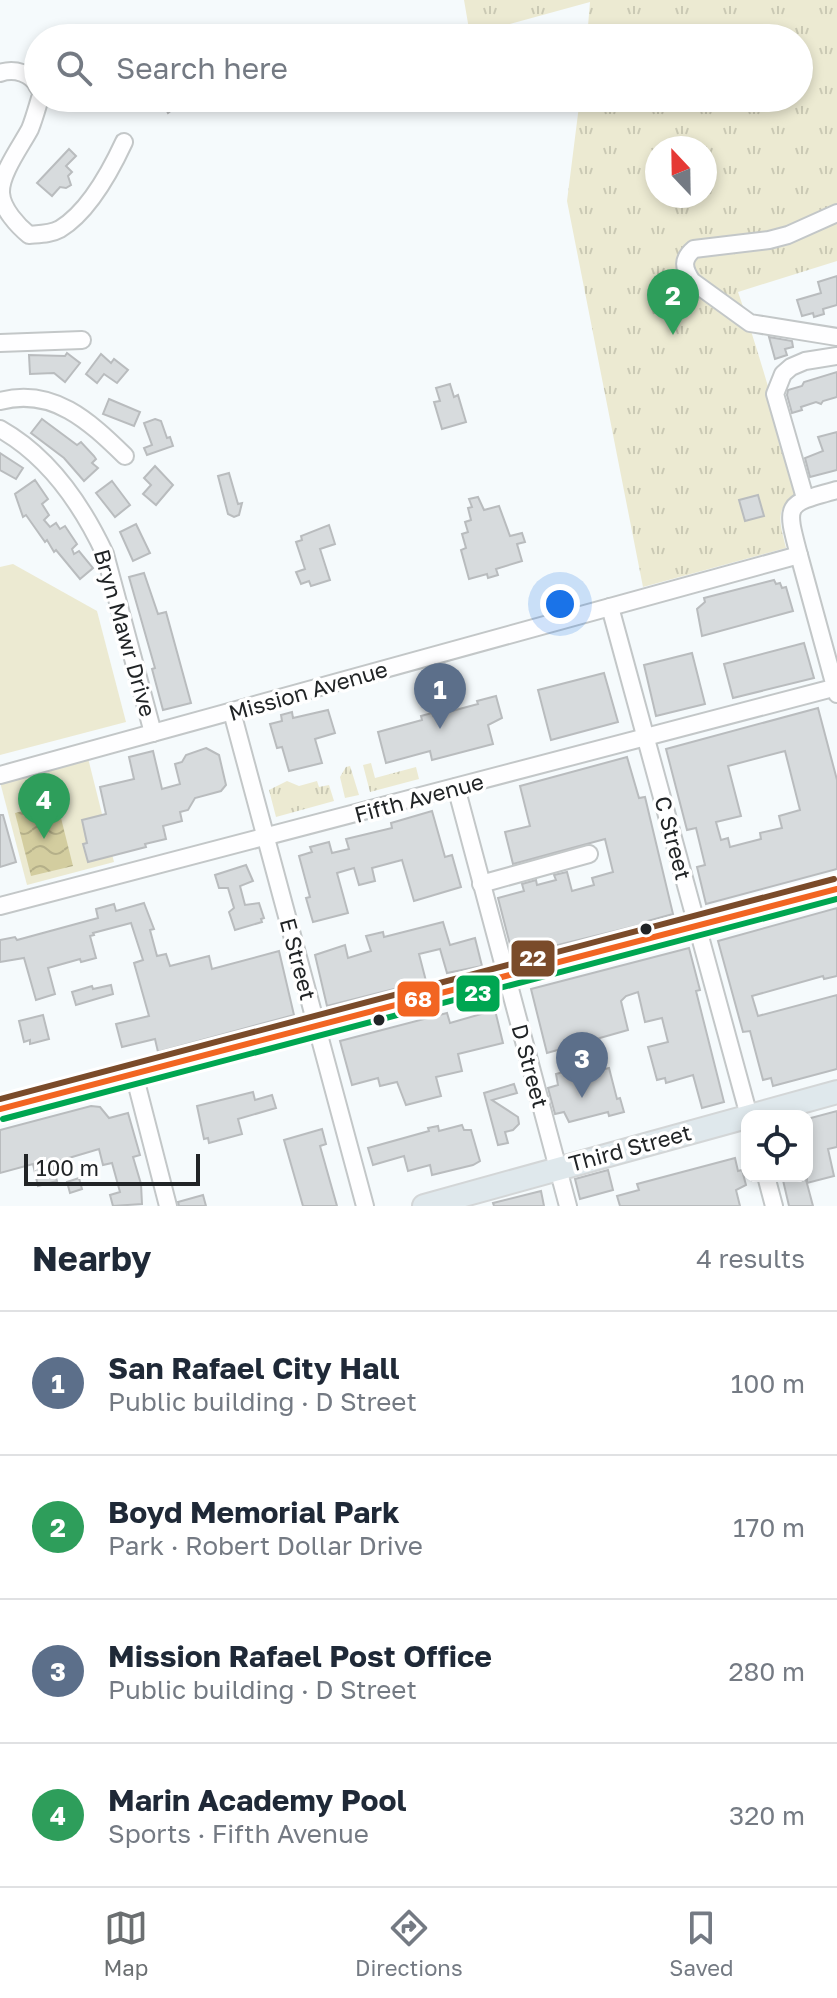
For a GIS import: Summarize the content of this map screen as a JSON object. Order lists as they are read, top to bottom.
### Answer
{
  "streets": {
    "main road": ["Third Street"],
    "street": [
      "Bryn Mawr Drive",
      "Mission Avenue",
      "Fifth Avenue",
      "C Street",
      "E Street",
      "D Street"
    ]
  },
  "crossings": [
    ["Bryn Mawr Drive", "Mission Avenue"],
    ["Mission Avenue", "C Street"],
    ["Mission Avenue", "E Street"],
    ["Fifth Avenue", "C Street"],
    ["Fifth Avenue", "E Street"],
    ["Fifth Avenue", "D Street"],
    ["D Street", "Third Street"]
  ],
  "lines": ["transit line 22", "transit line 68", "transit line 23"],
  "scale_bar": "100 m",
  "north": "top",
  "page": {
    "search": "Search here",
    "pins": [
      "2",
      "1",
      "4",
      "3"
    ],
    "scale": "100 m",
    "heading": ["Nearby", "4 results"],
    "list": [
      {
        "mark": "1",
        "name": "San Rafael City Hall",
        "note": "Public building · D Street",
        "value": "100 m"
      },
      {
        "mark": "2",
        "name": "Boyd Memorial Park",
        "note": "Park · Robert Dollar Drive",
        "value": "170 m"
      },
      {
        "mark": "3",
        "name": "Mission Rafael Post Office",
        "note": "Public building · D Street",
        "value": "280 m"
      },
      {
        "mark": "4",
        "name": "Marin Academy Pool",
        "note": "Sports · Fifth Avenue",
        "value": "320 m"
      }
    ],
    "nav": ["Map", "Directions", "Saved"]
  }
}
